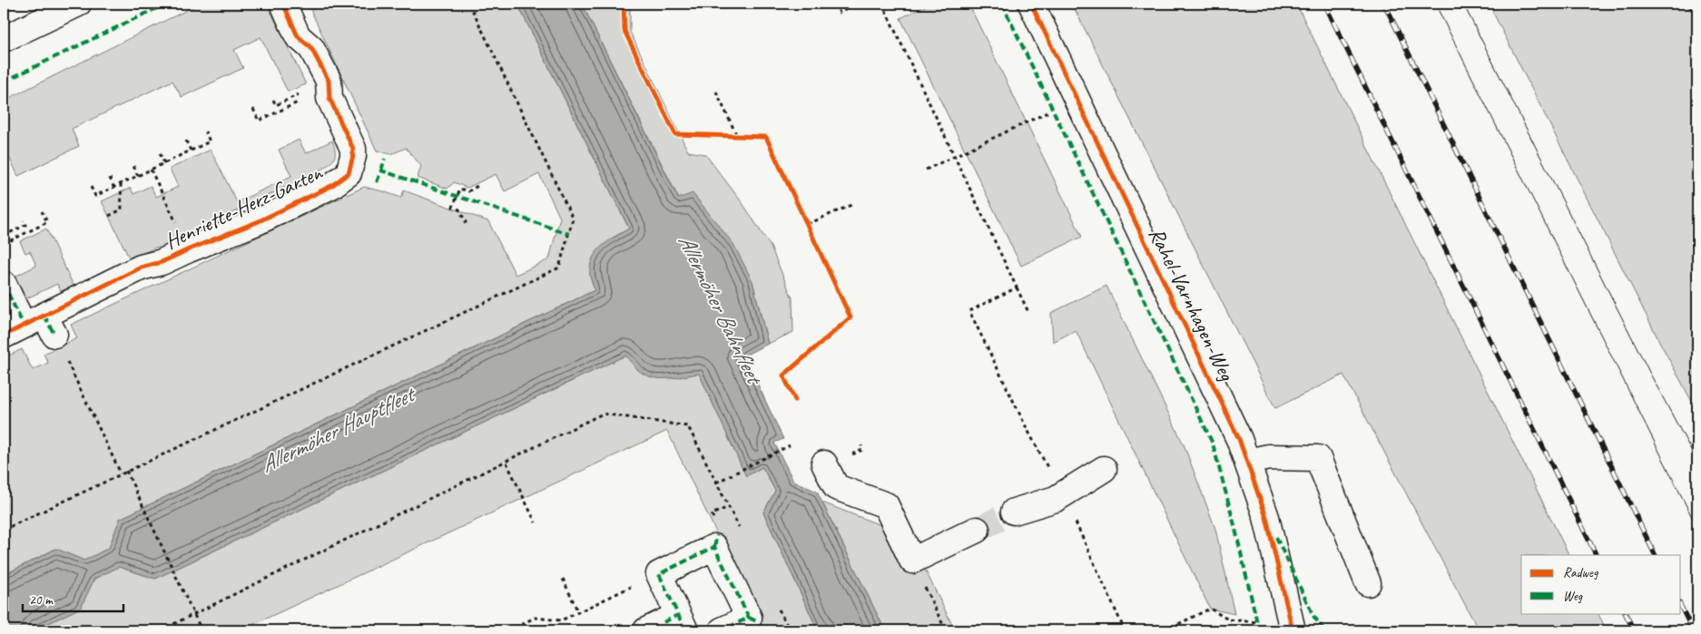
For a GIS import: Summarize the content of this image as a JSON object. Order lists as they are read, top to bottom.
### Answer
{
  "streets": {
    "street": ["Henriette-Herz-Garten", "Rahel-Varnhagen-Weg"]
  },
  "water": ["Allermöher Bahnfleet", "Allermöher Hauptfleet"],
  "legend": ["Radweg", "Weg"],
  "scale_bar": "20 m"
}
